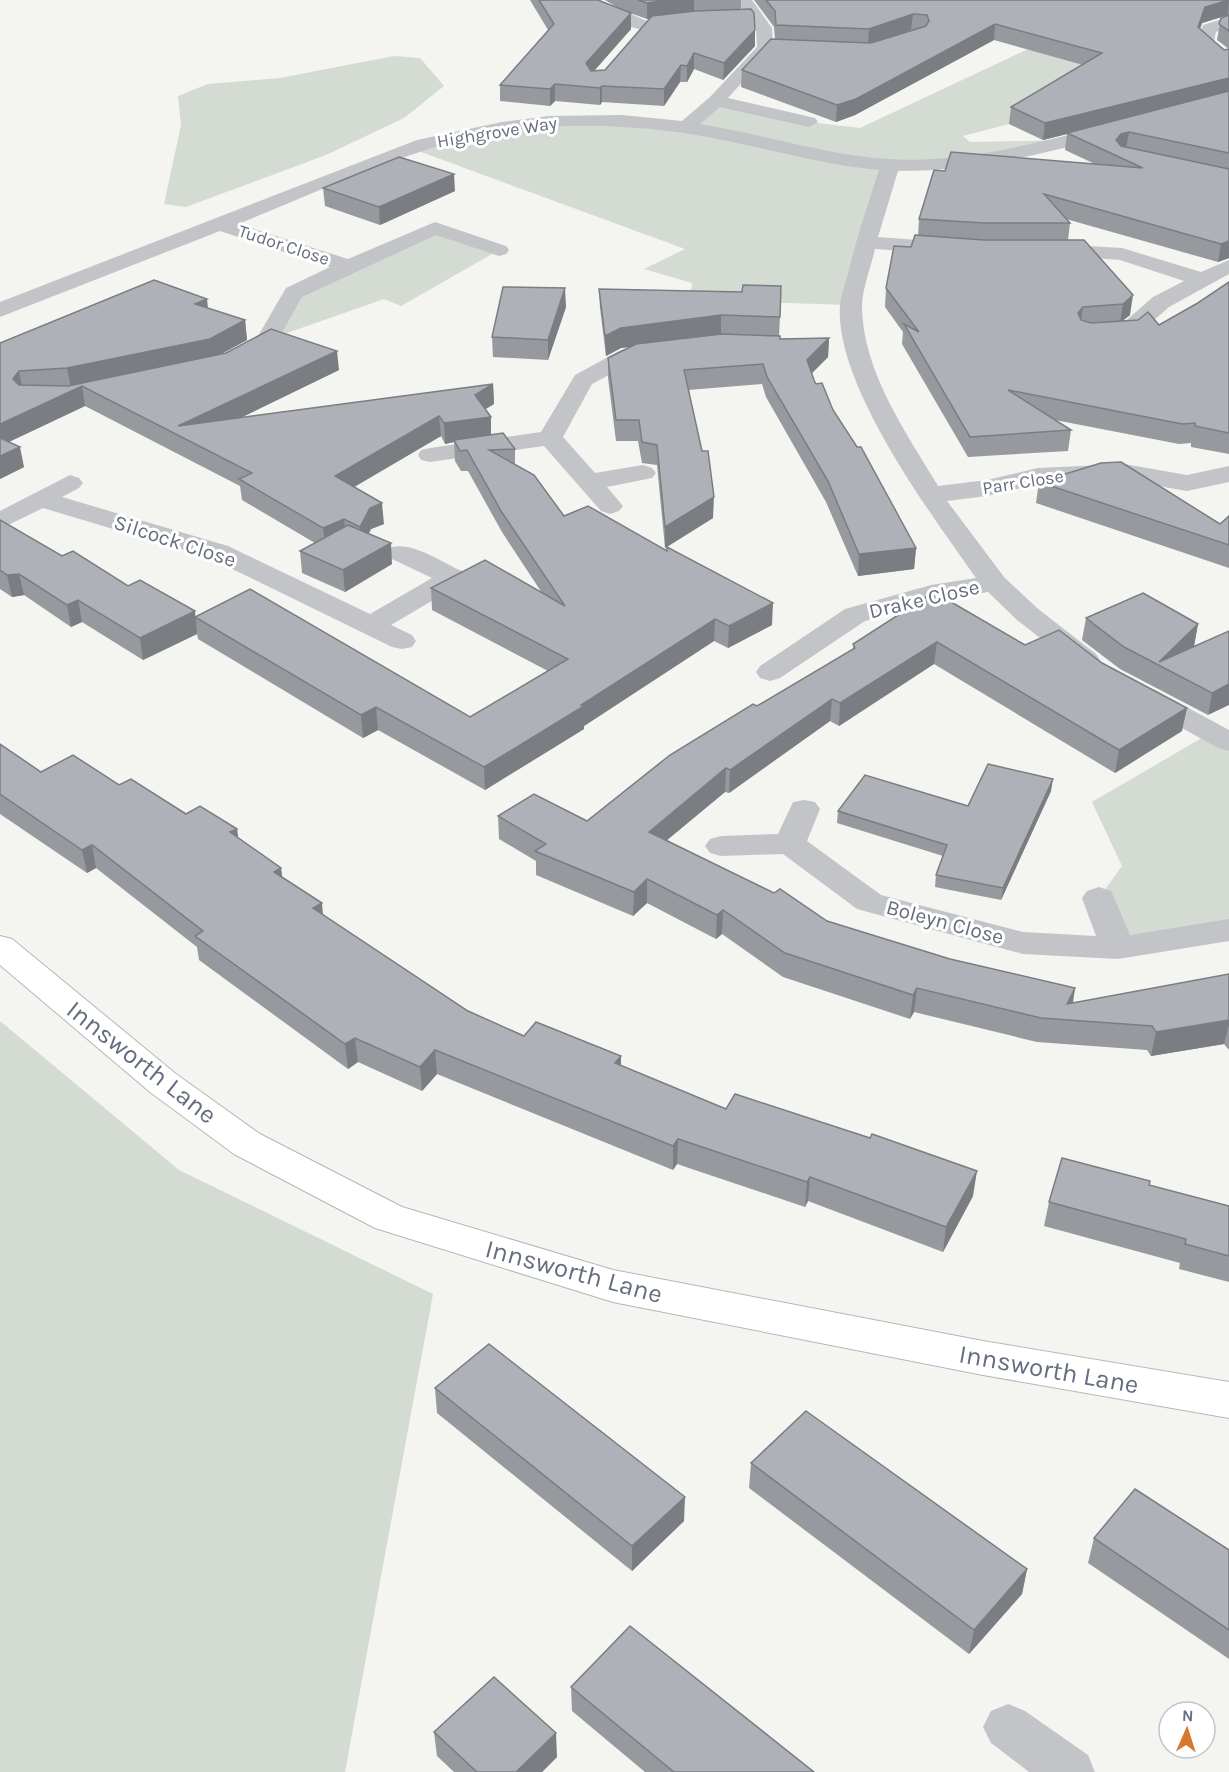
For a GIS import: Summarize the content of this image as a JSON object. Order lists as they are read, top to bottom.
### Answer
{
  "streets": {
    "street": [
      "Highgrove Way",
      "Tudor Close",
      "Parr Close",
      "Silcock Close",
      "Drake Close",
      "Boleyn Close",
      "Innsworth Lane"
    ]
  },
  "crossings": [
    ["Highgrove Way", "Tudor Close"]
  ],
  "north": "top"
}
